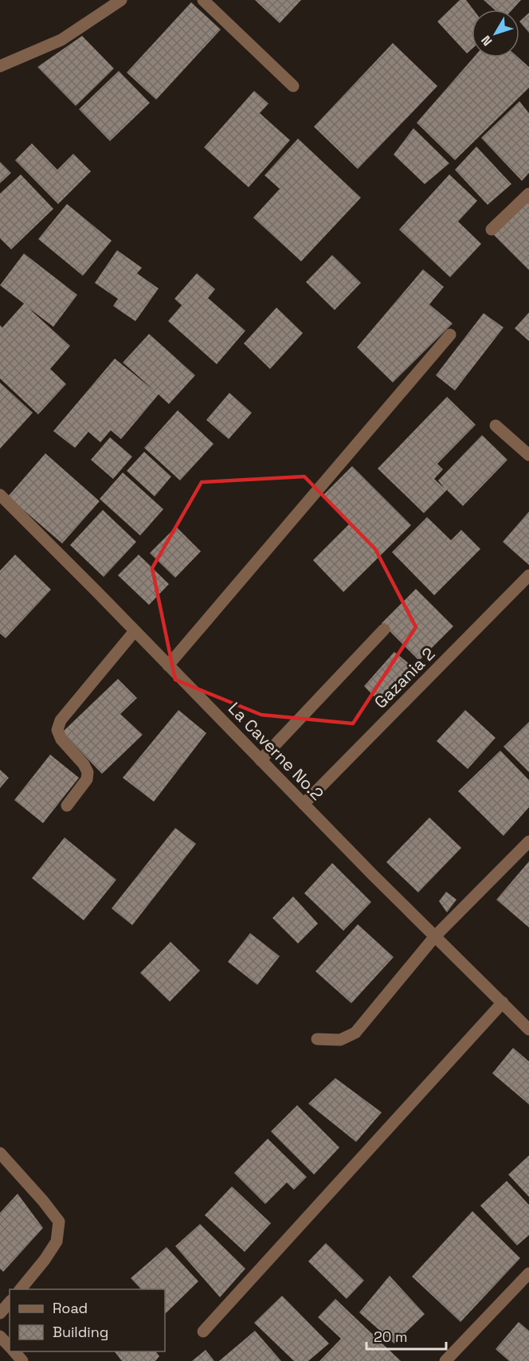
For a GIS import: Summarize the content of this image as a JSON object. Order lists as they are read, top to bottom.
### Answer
{
  "streets": {
    "street": ["Gazania 2", "La Caverne No.2"]
  },
  "crossings": [
    ["Gazania 2", "La Caverne No.2"]
  ],
  "legend": ["Road", "Building"],
  "scale_bar": "20 m",
  "north": "bottom left"
}
